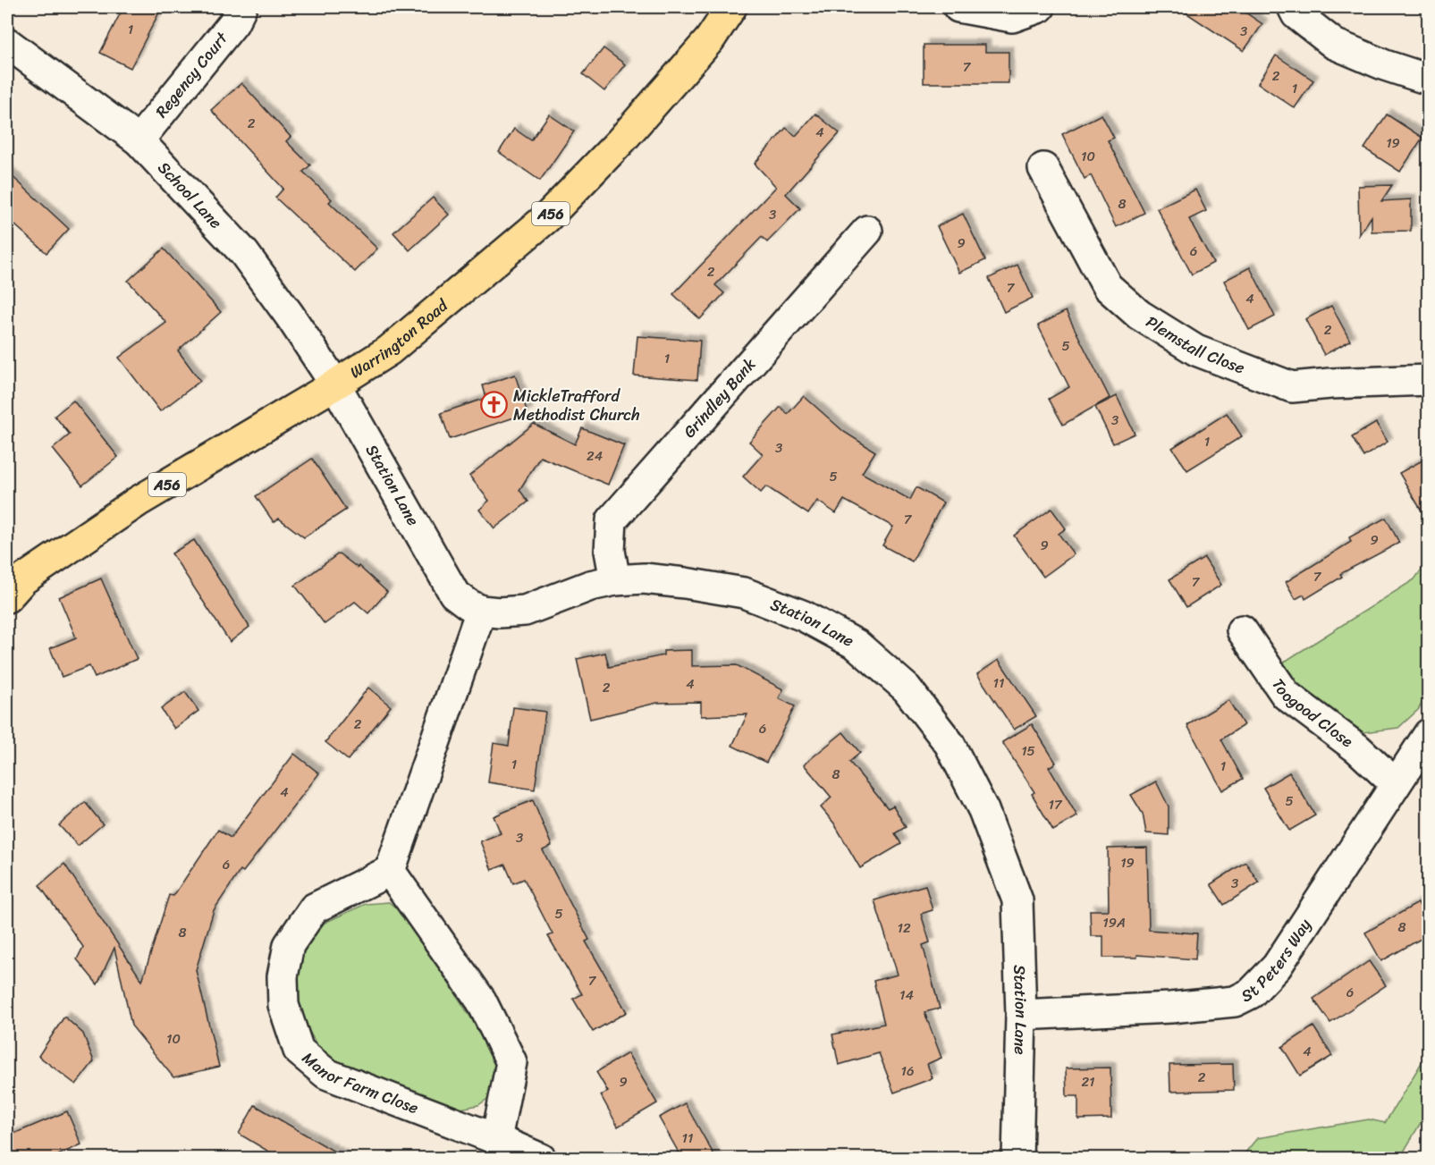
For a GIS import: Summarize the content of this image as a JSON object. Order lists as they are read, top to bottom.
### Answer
{
  "streets": {
    "main road": ["A56", "Warrington Road"],
    "street": [
      "Regency Court",
      "School Lane",
      "Plemstall Close",
      "Grindley Bank",
      "Station Lane",
      "Toogood Close",
      "St Peters Way",
      "Manor Farm Close"
    ]
  },
  "crossings": [
    ["Regency Court", "School Lane"],
    ["School Lane", "Warrington Road"],
    ["School Lane", "Station Lane"],
    ["Warrington Road", "Station Lane"],
    ["Grindley Bank", "Station Lane"],
    ["Station Lane", "St Peters Way"],
    ["Toogood Close", "St Peters Way"]
  ],
  "places": {
    "church": ["MickleTrafford Methodist Church"]
  },
  "house_numbers": [
    "1",
    "3",
    "7",
    "2",
    "1",
    "2",
    "4",
    "19",
    "10",
    "8",
    "3",
    "9",
    "6",
    "2",
    "7",
    "4",
    "2",
    "5",
    "1",
    "3",
    "1",
    "3",
    "24",
    "5",
    "7",
    "9",
    "9",
    "7",
    "7",
    "11",
    "4",
    "2",
    "2",
    "6",
    "15",
    "1",
    "1",
    "8",
    "4",
    "5",
    "17",
    "3",
    "19",
    "6",
    "3",
    "5",
    "19A",
    "8",
    "12",
    "8",
    "7",
    "6",
    "14",
    "10",
    "4",
    "16",
    "2",
    "9",
    "21",
    "11"
  ]
}
